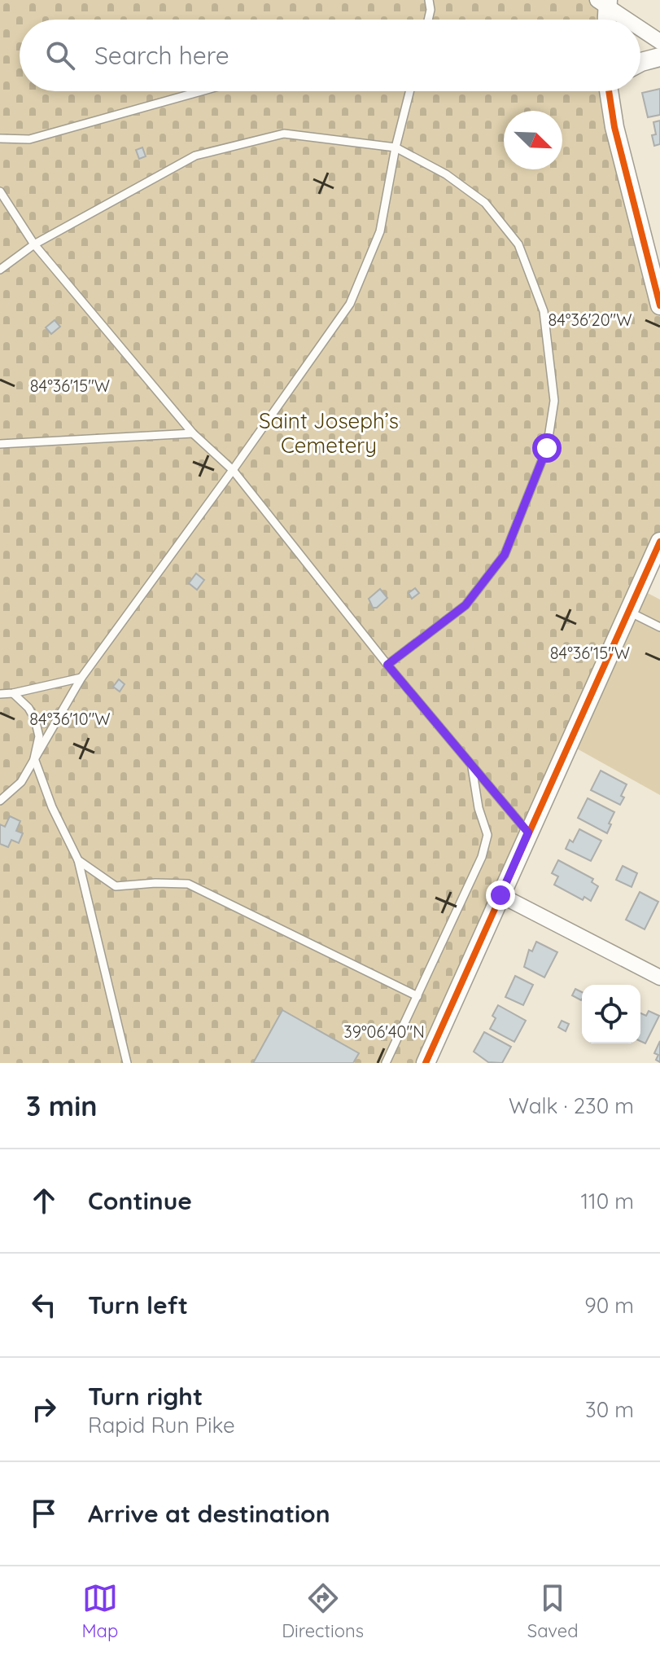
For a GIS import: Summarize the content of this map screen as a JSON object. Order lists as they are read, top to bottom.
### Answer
{
  "parks": ["Saint Joseph’s Cemetery"],
  "north": "bottom right",
  "page": {
    "search": "Search here",
    "heading": ["3 min", "Walk · 230 m"],
    "list": [
      ["Continue", "110 m"],
      ["Turn left", "90 m"],
      ["Turn right", "Rapid Run Pike", "30 m"],
      "Arrive at destination"
    ],
    "nav": ["Map", "Directions", "Saved"]
  },
  "coordinates": [
    "84°36'20\"W",
    "84°36'15\"W",
    "84°36'10\"W",
    "39°06'40\"N"
  ]
}
